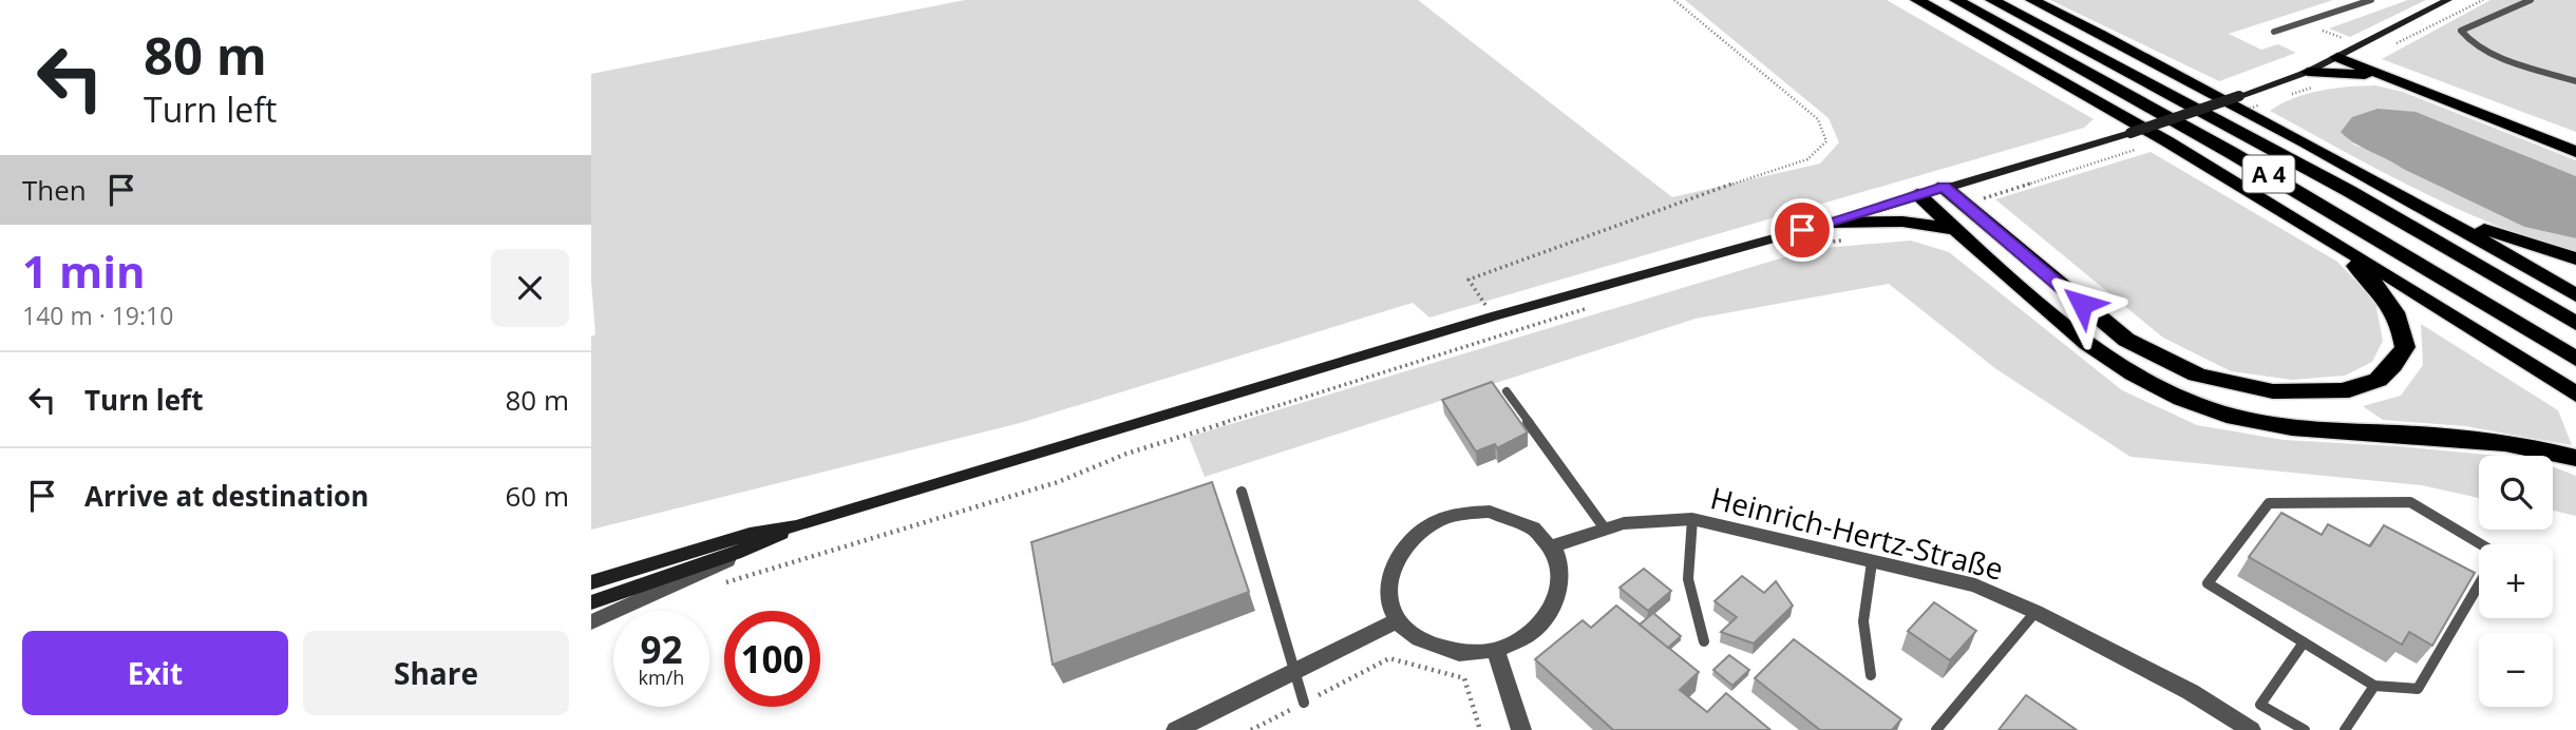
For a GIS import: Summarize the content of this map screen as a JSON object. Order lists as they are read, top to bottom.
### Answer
{
  "streets": {
    "highway": ["A 4"],
    "street": ["Heinrich-Hertz-Straße"]
  },
  "page": {
    "turn": ["80 m", "Turn left"],
    "then": "Then",
    "heading": ["1 min", "140 m · 19:10"],
    "list": [
      {
        "name": "Turn left",
        "value": "80 m"
      },
      {
        "name": "Arrive at destination",
        "value": "60 m"
      }
    ],
    "map_buttons": ["+", "−"],
    "speed": "92 km/h",
    "limit": "100",
    "buttons": ["Exit", "Share"]
  }
}
